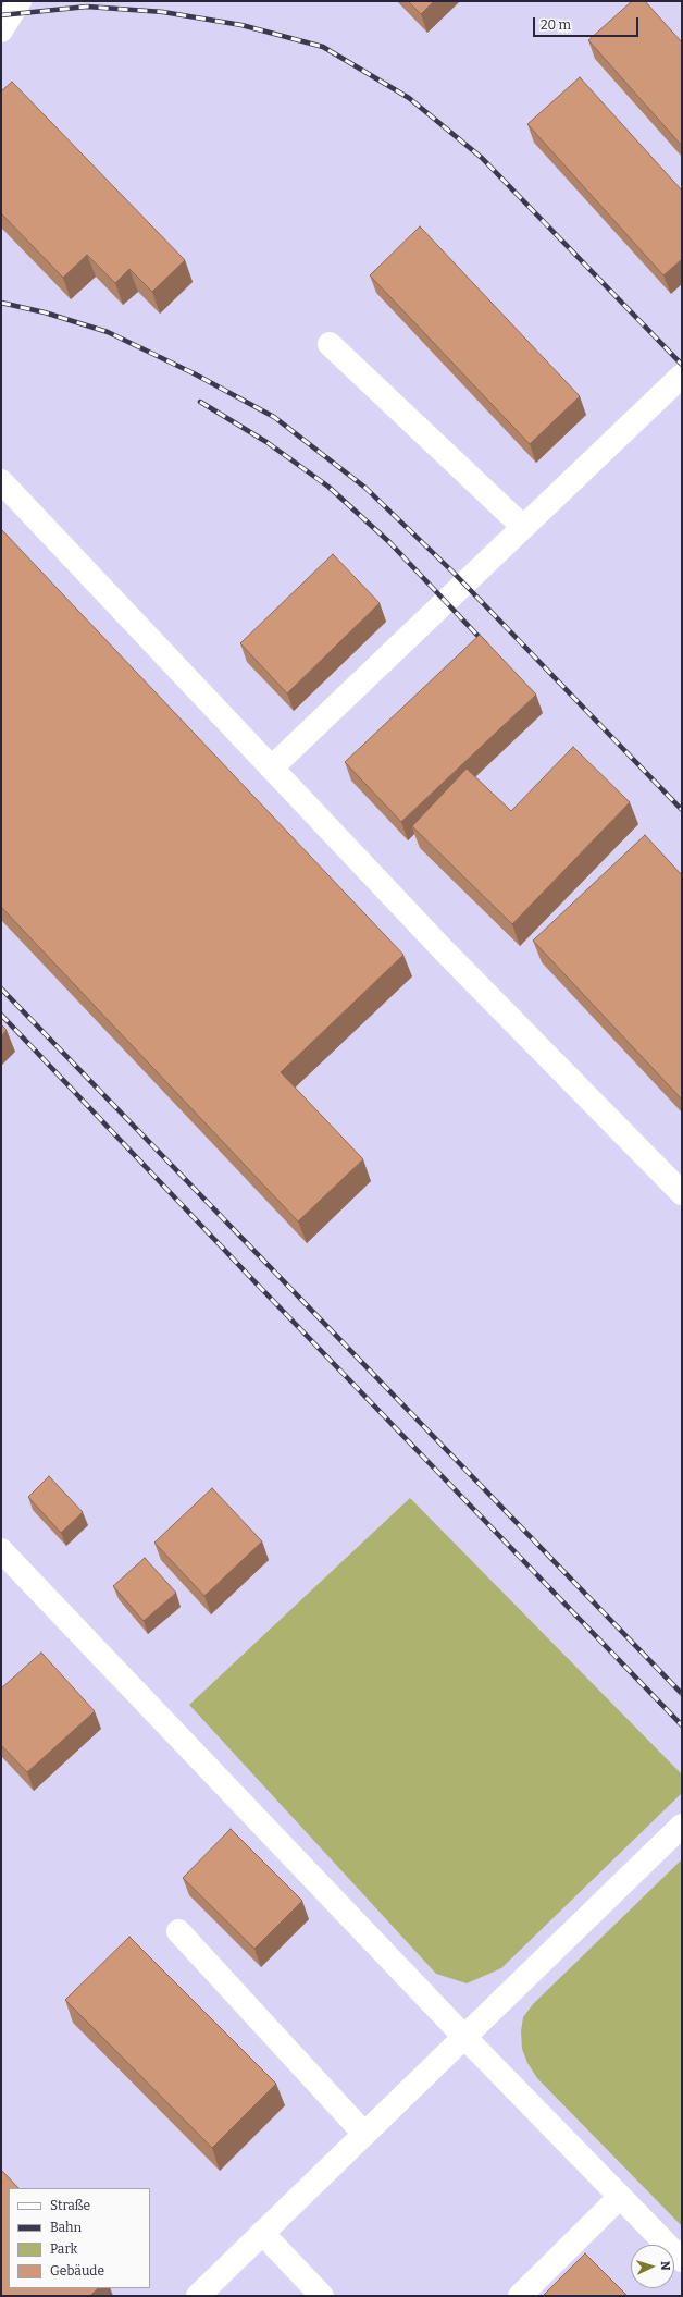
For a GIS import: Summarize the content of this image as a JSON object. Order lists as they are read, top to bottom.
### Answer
{
  "legend": [
    "Straße",
    "Bahn",
    "Park",
    "Gebäude"
  ],
  "scale_bar": "20 m",
  "north": "right"
}
